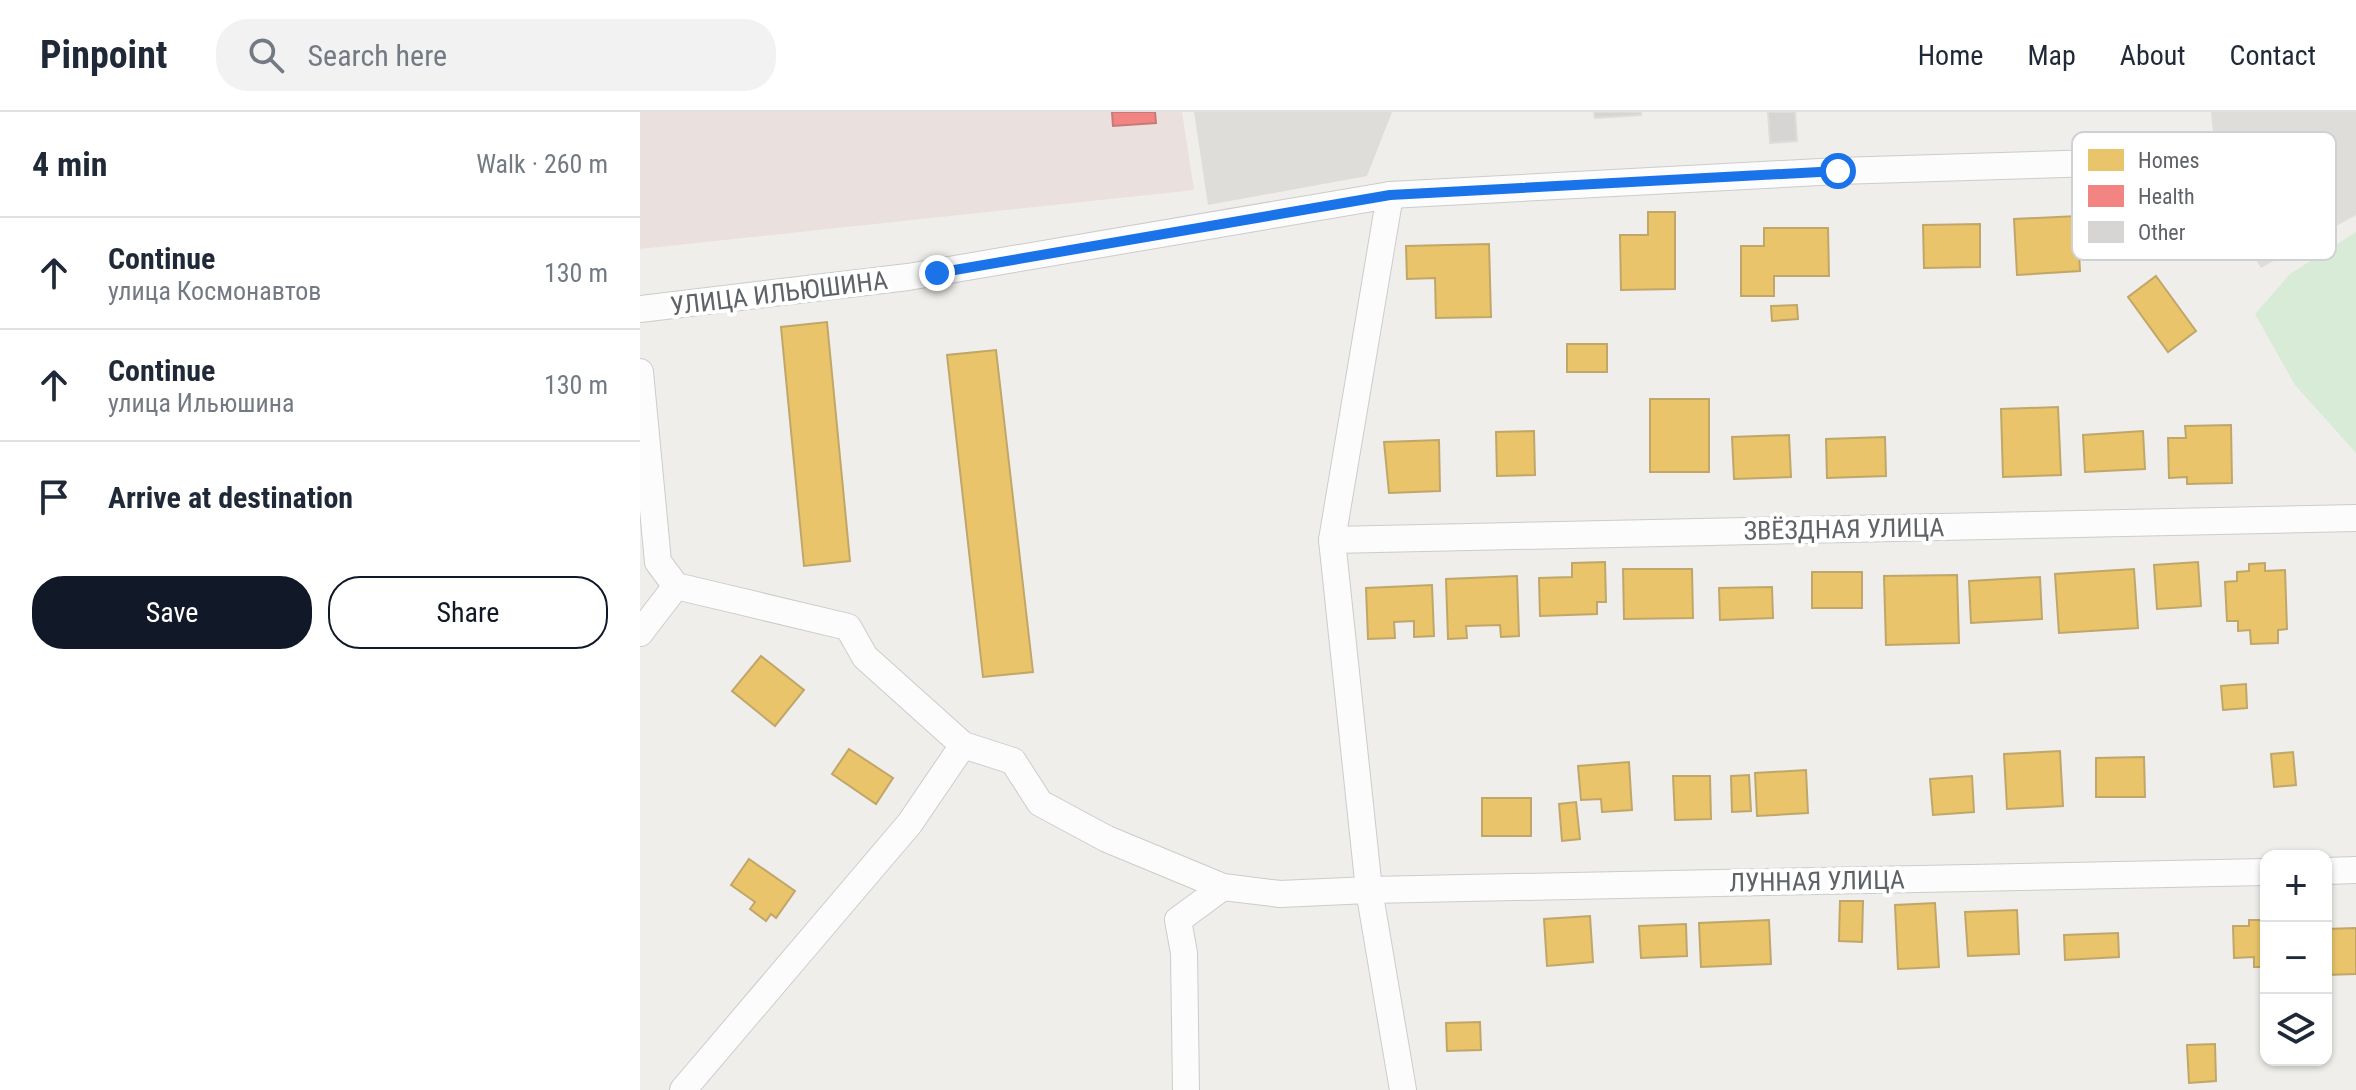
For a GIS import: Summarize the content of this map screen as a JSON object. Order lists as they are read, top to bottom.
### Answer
{
  "streets": {
    "street": ["УЛИЦА ИЛЬЮШИНА", "ЗВЁЗДНАЯ УЛИЦА", "ЛУННАЯ УЛИЦА"]
  },
  "legend": ["Homes", "Health", "Other"],
  "page": {
    "header": "Pinpoint",
    "search": "Search here",
    "nav": [
      "Home",
      "Map",
      "About",
      "Contact"
    ],
    "heading": ["4 min", "Walk · 260 m"],
    "list": [
      ["Continue", "улица Космонавтов", "130 m"],
      ["Continue", "улица Ильюшина", "130 m"],
      "Arrive at destination"
    ],
    "buttons": ["Save", "Share"],
    "map_buttons": ["+", "−"]
  }
}
